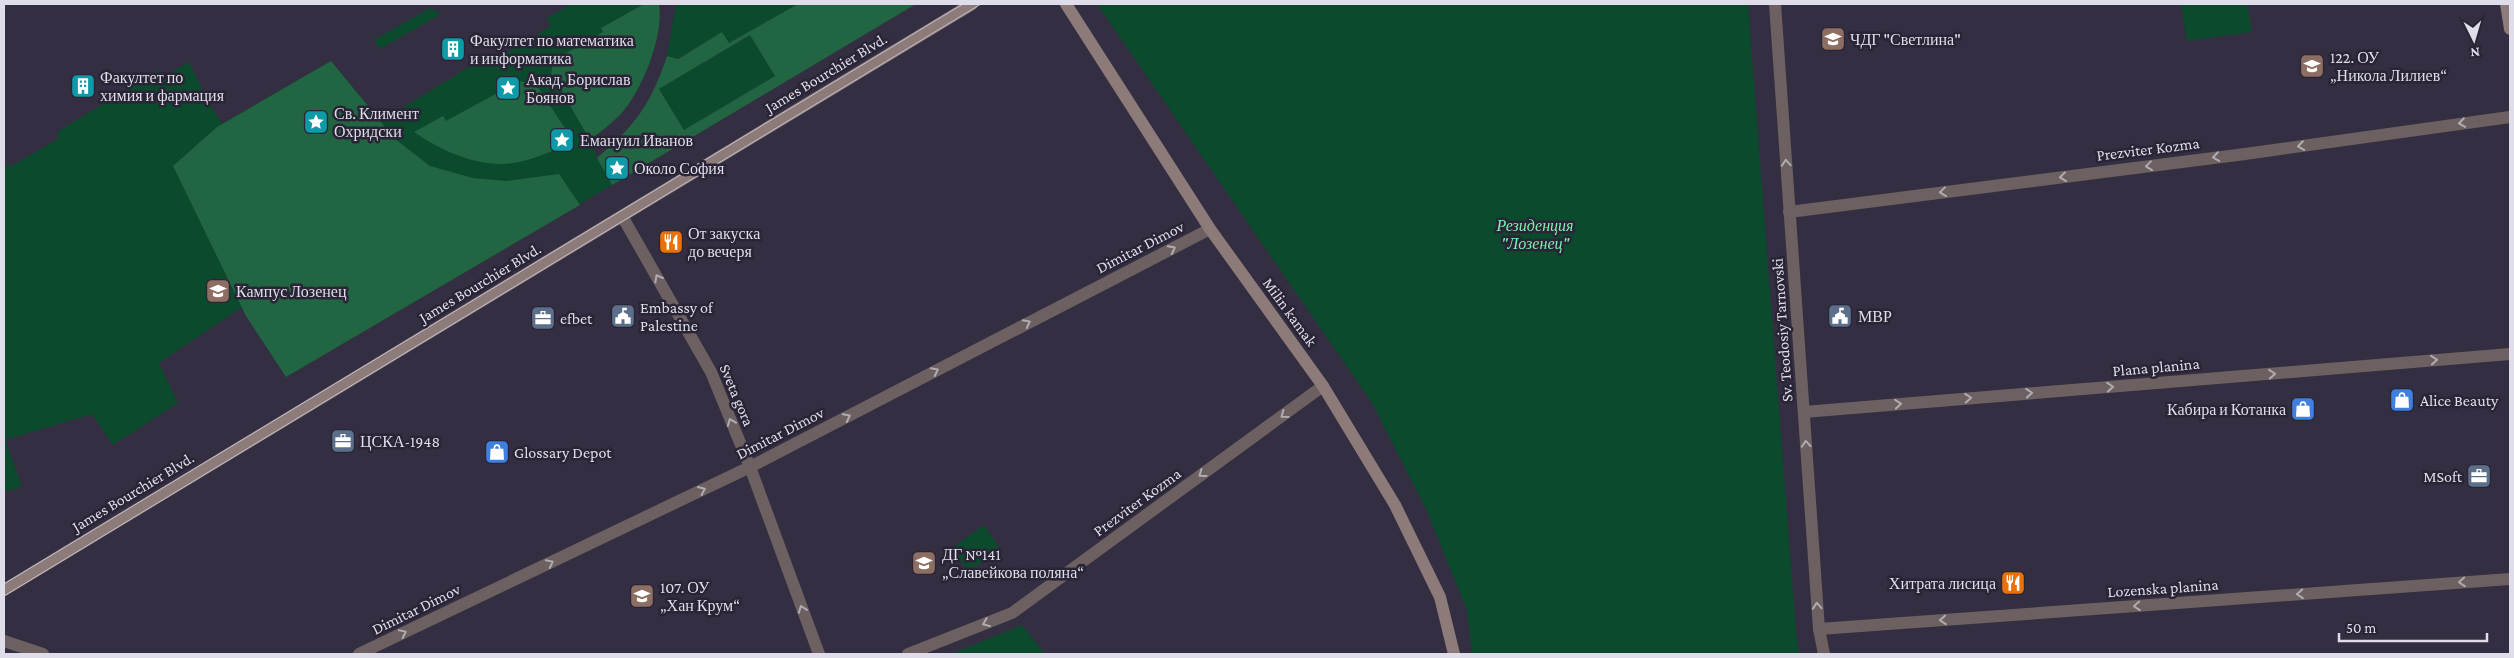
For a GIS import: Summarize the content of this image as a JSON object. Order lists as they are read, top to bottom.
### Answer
{
  "streets": {
    "street": [
      "James Bourchier Blvd.",
      "Prezviter Kozma",
      "Dimitar Dimov",
      "Milin kamak",
      "Sv. Teodosiy Tarnovski",
      "Plana planina",
      "Sveta gora",
      "Lozenska planina"
    ]
  },
  "crossings": [
    ["James Bourchier Blvd.", "Sveta gora"],
    ["Prezviter Kozma", "Milin kamak"],
    ["Prezviter Kozma", "Sv. Teodosiy Tarnovski"],
    ["Dimitar Dimov", "Milin kamak"],
    ["Dimitar Dimov", "Sveta gora"],
    ["Sv. Teodosiy Tarnovski", "Plana planina"],
    ["Sv. Teodosiy Tarnovski", "Lozenska planina"]
  ],
  "one_way": [
    "Prezviter Kozma",
    "Dimitar Dimov",
    "Sv. Teodosiy Tarnovski",
    "Plana planina",
    "Sveta gora",
    "Lozenska planina"
  ],
  "parks": ["Резиденция \"Лозенец\""],
  "places": {
    "school or university": [
      "ЧДГ \"Светлина\"",
      "122. ОУ „Никола Лилиев“",
      "Кампус Лозенец",
      "ДГ №141 „Славейкова поляна“",
      "107. ОУ „Хан Крум“"
    ],
    "building": ["Факултет по математика и информатика", "Факултет по химия и фармация"],
    "place": [
      "Акад. Борислав Боянов",
      "Св. Климент Охридски",
      "Емануил Иванов",
      "Около София"
    ],
    "restaurant": ["От закуска до вечеря", "Хитрата лисица"],
    "public building": ["Embassy of Palestine", "МВР"],
    "office": ["efbet", "ЦСКА-1948", "MSoft"],
    "shop": ["Alice Beauty", "Кабира и Котанка", "Glossary Depot"]
  },
  "scale_bar": "50 m",
  "north": "bottom"
}
